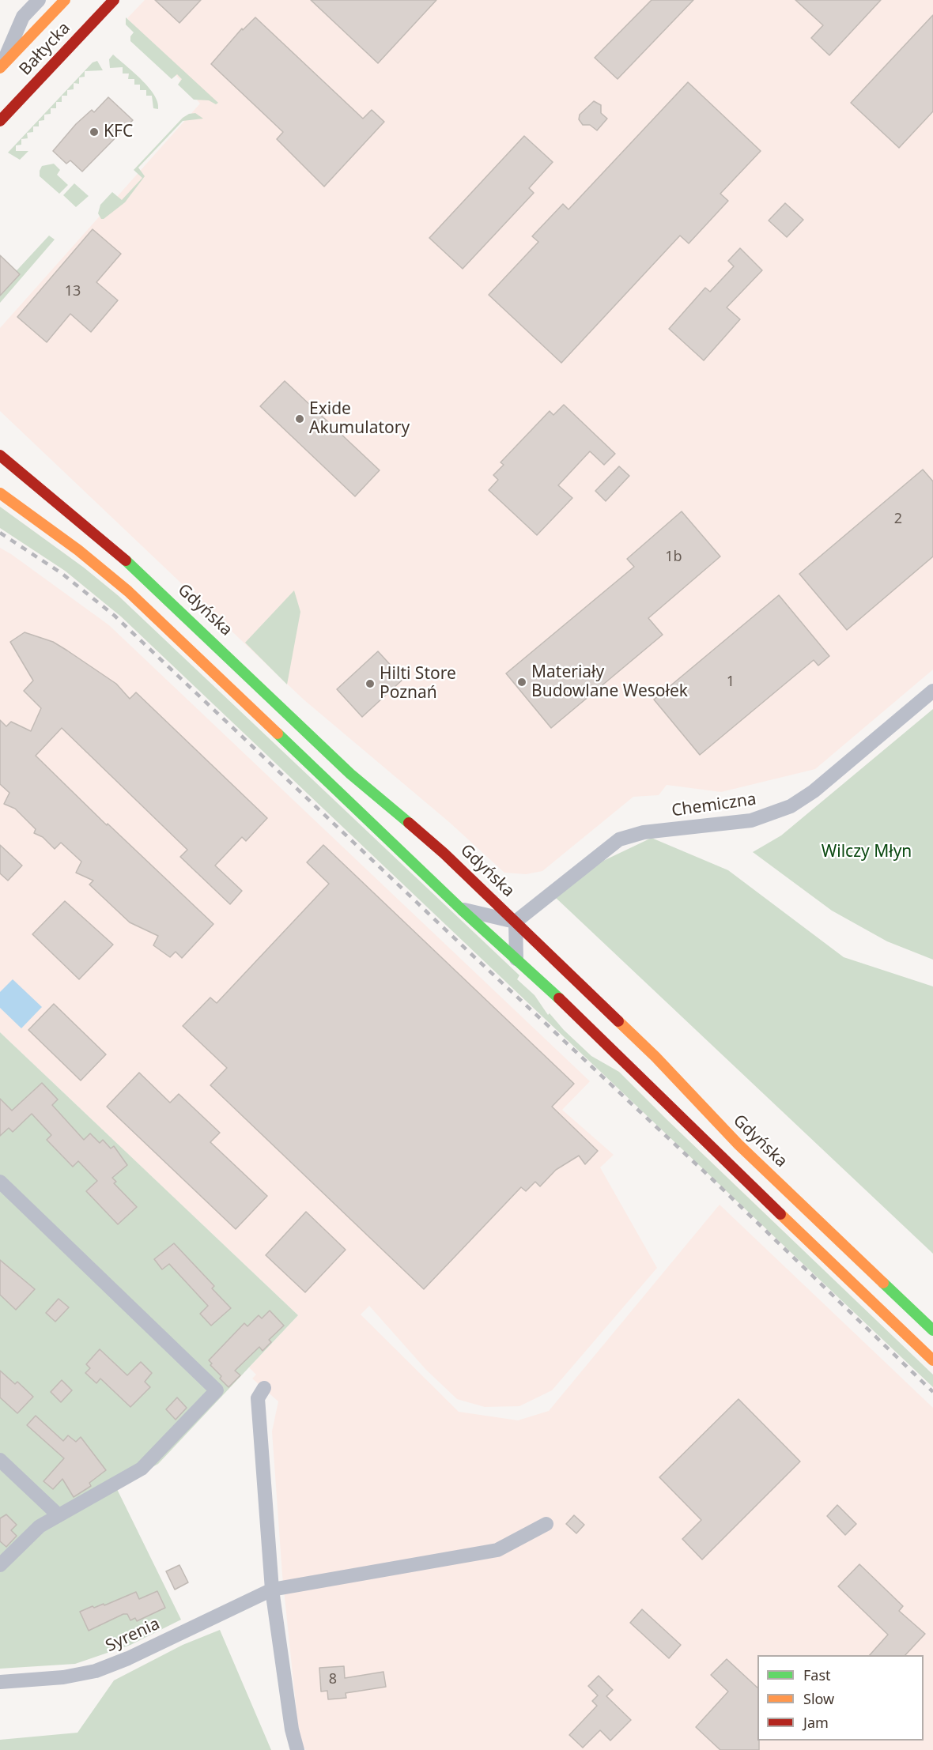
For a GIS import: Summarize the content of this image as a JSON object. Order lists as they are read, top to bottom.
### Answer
{
  "streets": {
    "main road": ["Bałtycka", "Gdyńska"],
    "street": ["Chemiczna", "Syrenia"]
  },
  "crossings": [
    ["Gdyńska", "Chemiczna"]
  ],
  "parks": ["Wilczy Młyn"],
  "places": [
    "KFC",
    "Exide Akumulatory",
    "Materiały Budowlane Wesołek",
    "Hilti Store Poznań"
  ],
  "house_numbers": [
    "13",
    "2",
    "1b",
    "1",
    "8"
  ],
  "legend": ["Fast", "Slow", "Jam"]
}
